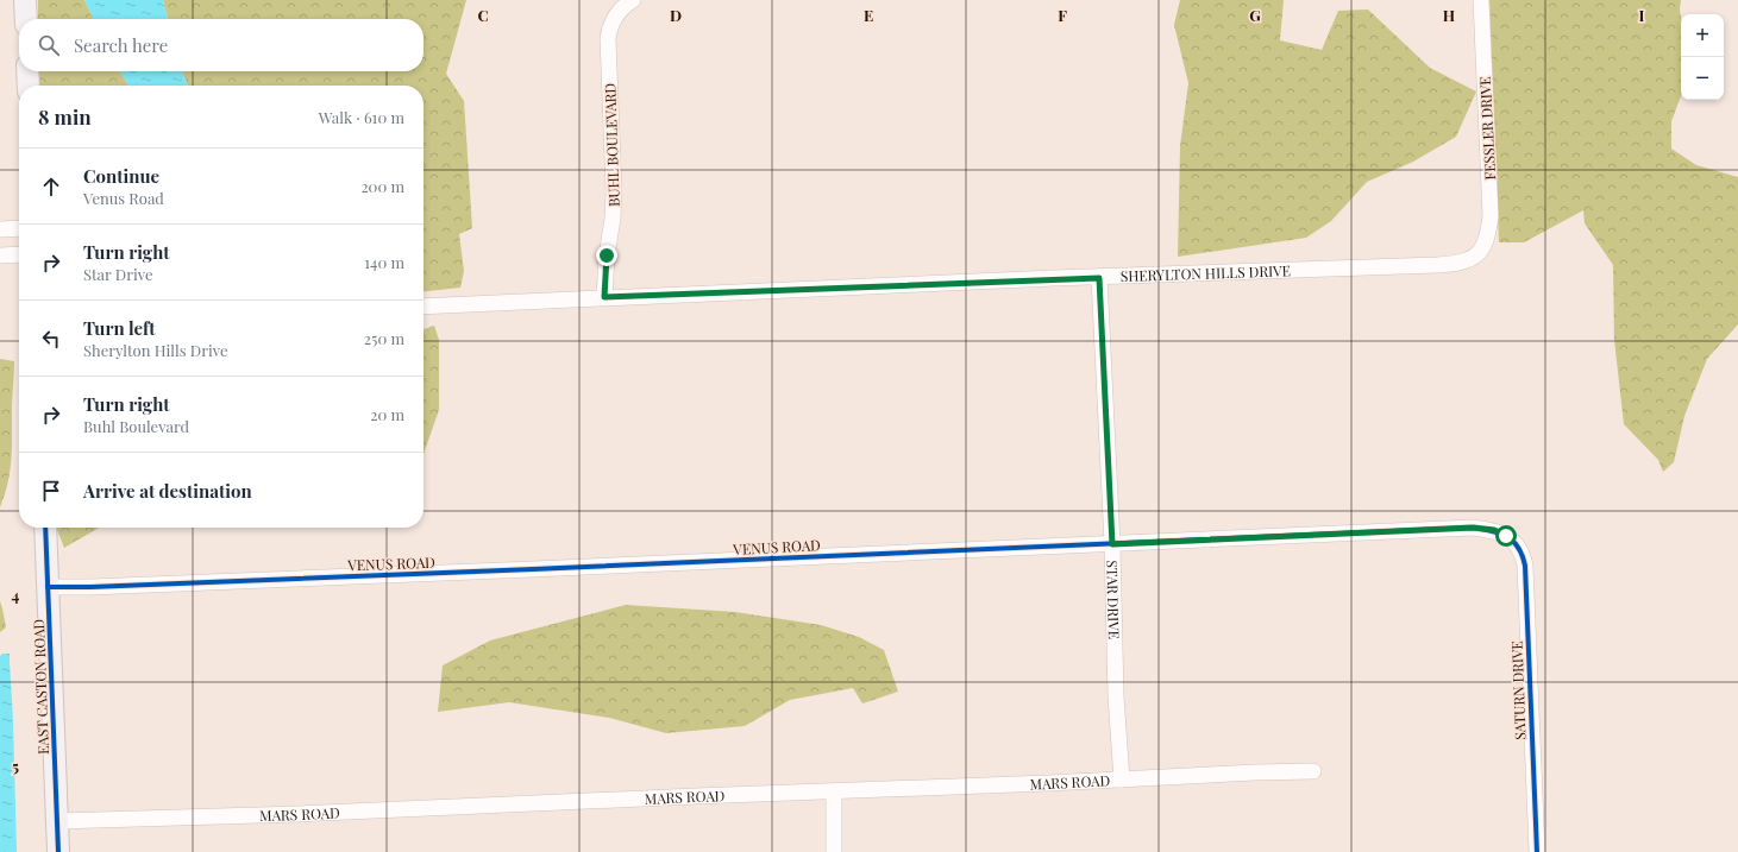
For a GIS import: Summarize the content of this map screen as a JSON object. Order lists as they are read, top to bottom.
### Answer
{
  "streets": {
    "street": [
      "FESSLER DRIVE",
      "BUHL BOULEVARD",
      "SHERYLTON HILLS DRIVE",
      "VENUS ROAD",
      "STAR DRIVE",
      "EAST CASTON ROAD",
      "SATURN DRIVE",
      "MARS ROAD"
    ]
  },
  "crossings": [
    ["FESSLER DRIVE", "SHERYLTON HILLS DRIVE"],
    ["BUHL BOULEVARD", "SHERYLTON HILLS DRIVE"],
    ["SHERYLTON HILLS DRIVE", "STAR DRIVE"],
    ["VENUS ROAD", "STAR DRIVE"],
    ["VENUS ROAD", "EAST CASTON ROAD"],
    ["VENUS ROAD", "SATURN DRIVE"],
    ["STAR DRIVE", "MARS ROAD"],
    ["EAST CASTON ROAD", "MARS ROAD"]
  ],
  "page": {
    "map_buttons": ["+", "−"],
    "search": "Search here",
    "heading": ["8 min", "Walk · 610 m"],
    "list": [
      ["Continue", "Venus Road", "200 m"],
      ["Turn right", "Star Drive", "140 m"],
      ["Turn left", "Sherylton Hills Drive", "250 m"],
      ["Turn right", "Buhl Boulevard", "20 m"],
      "Arrive at destination"
    ]
  },
  "grid": {
    "columns": [
      "C",
      "D",
      "E",
      "F",
      "G",
      "H",
      "I"
    ],
    "rows": ["4", "5"]
  }
}
